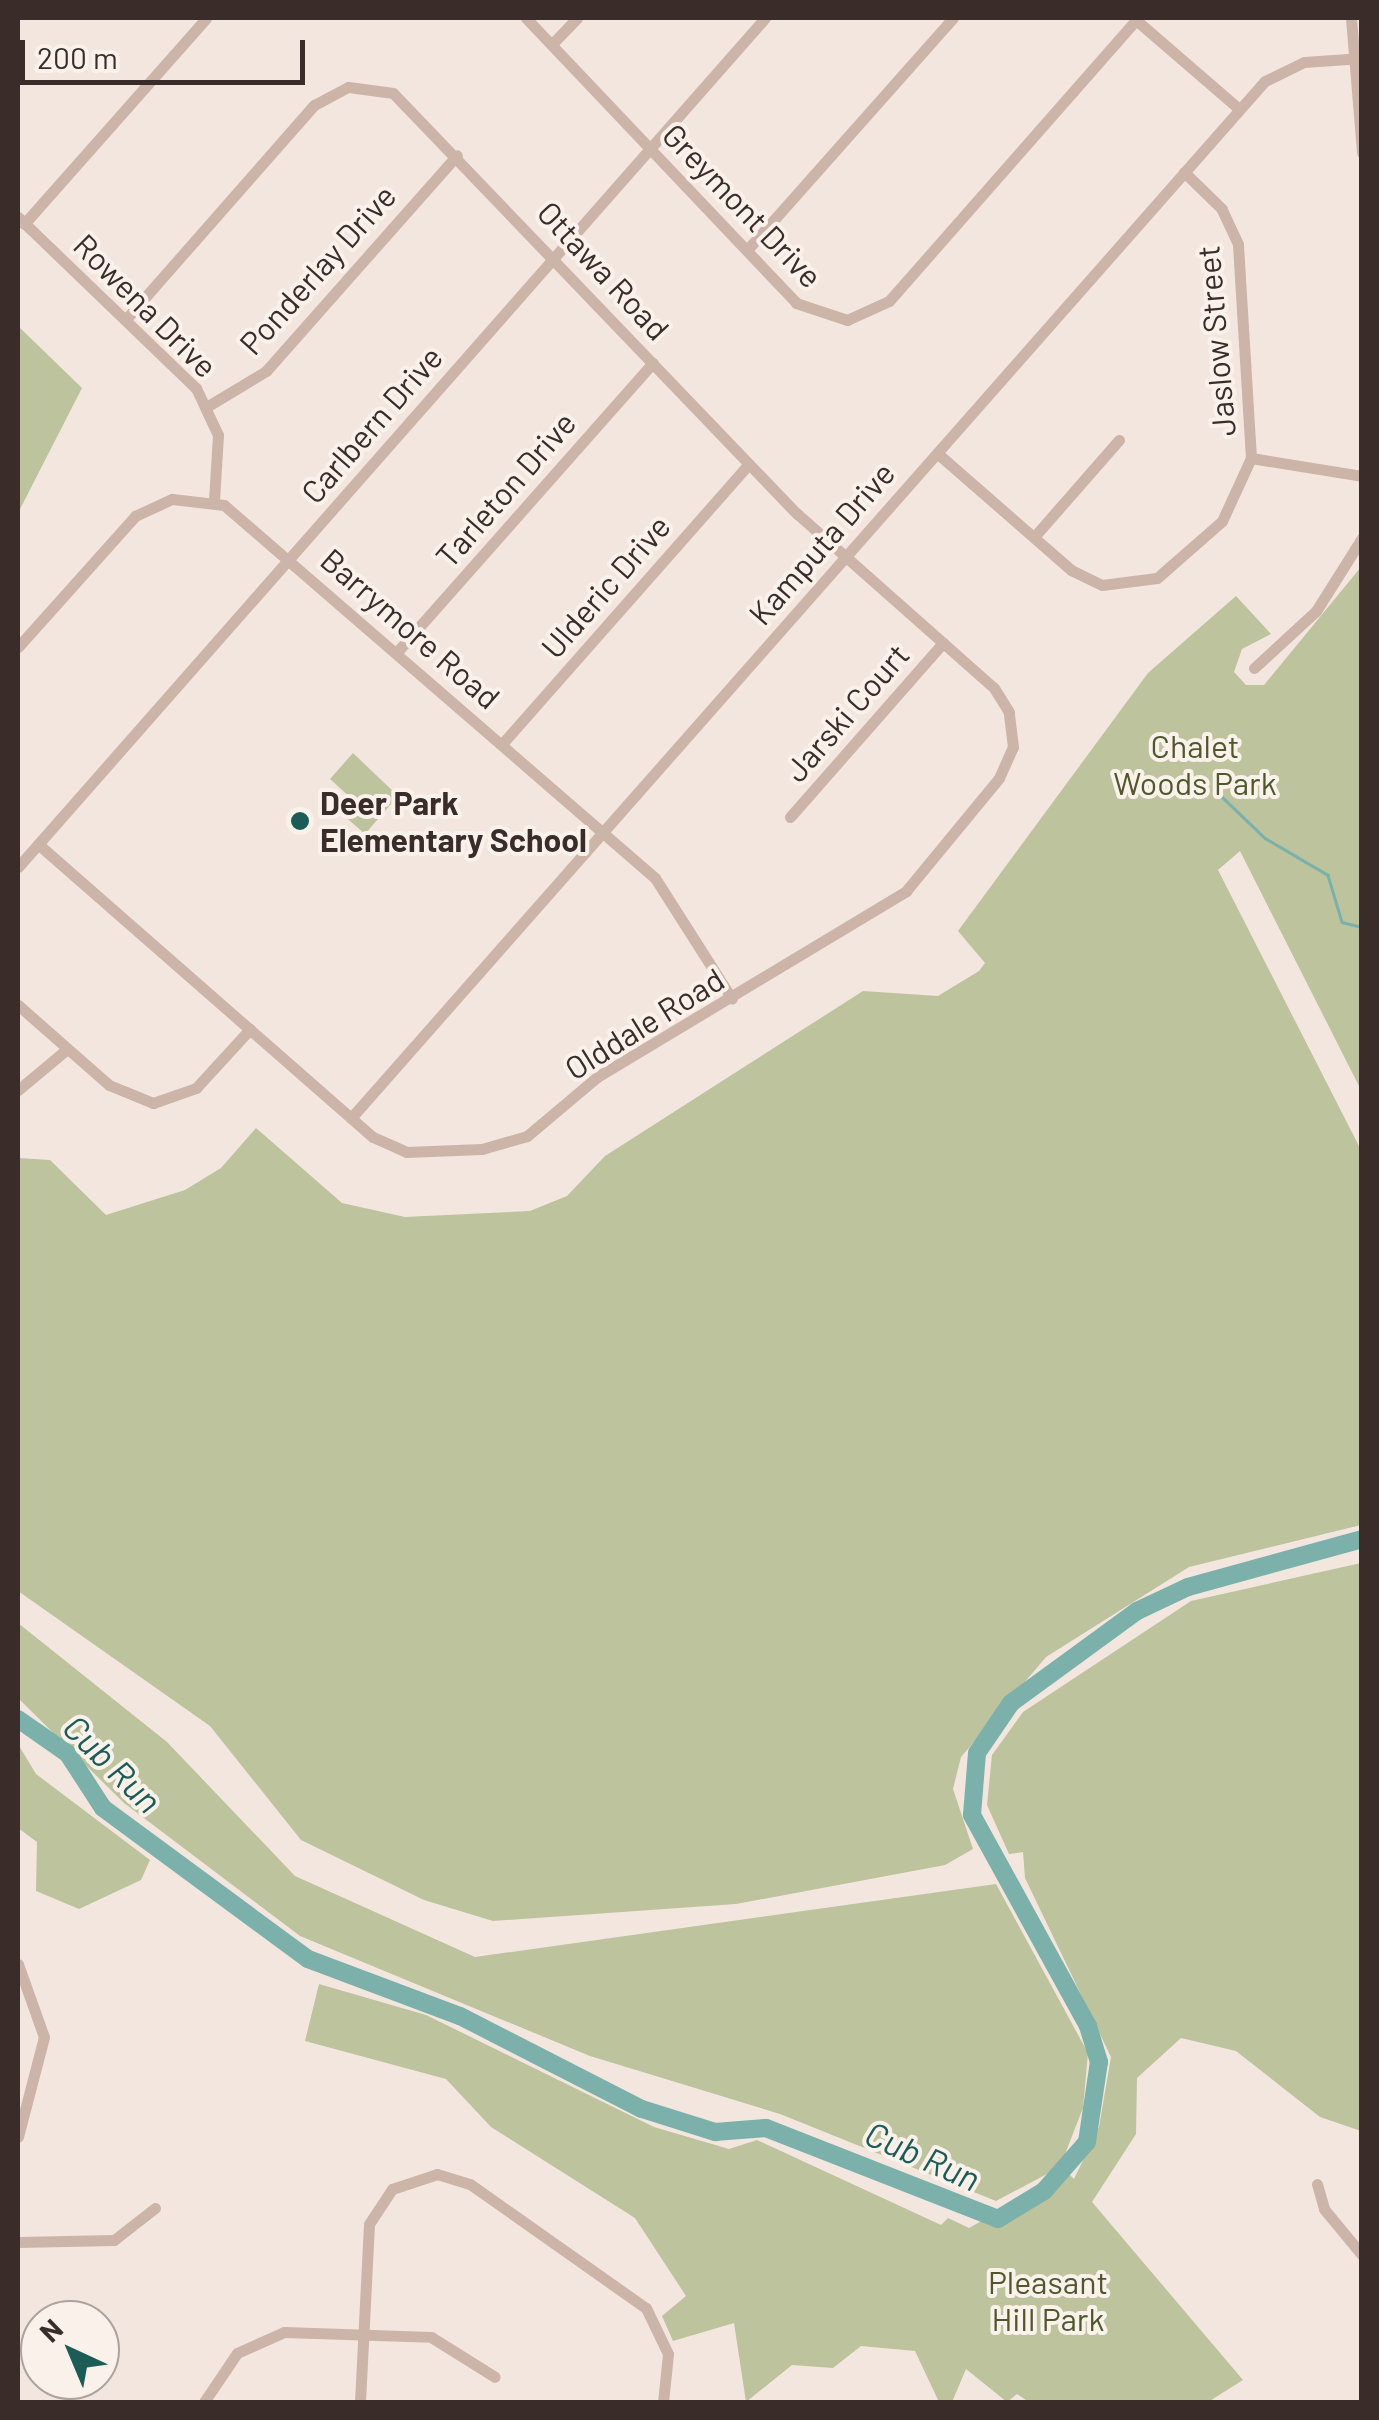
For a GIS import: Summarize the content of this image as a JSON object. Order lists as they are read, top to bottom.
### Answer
{
  "streets": {
    "street": [
      "Greymont Drive",
      "Ponderlay Drive",
      "Ottawa Road",
      "Rowena Drive",
      "Jaslow Street",
      "Carlbern Drive",
      "Tarleton Drive",
      "Kamputa Drive",
      "Ulderic Drive",
      "Barrymore Road",
      "Jarski Court",
      "Olddale Road"
    ]
  },
  "crossings": [
    ["Greymont Drive", "Carlbern Drive"],
    ["Ponderlay Drive", "Ottawa Road"],
    ["Ponderlay Drive", "Rowena Drive"],
    ["Ottawa Road", "Rowena Drive"],
    ["Ottawa Road", "Carlbern Drive"],
    ["Ottawa Road", "Tarleton Drive"],
    ["Ottawa Road", "Kamputa Drive"],
    ["Ottawa Road", "Ulderic Drive"],
    ["Ottawa Road", "Jarski Court"],
    ["Ottawa Road", "Olddale Road"],
    ["Rowena Drive", "Barrymore Road"],
    ["Jaslow Street", "Kamputa Drive"],
    ["Carlbern Drive", "Barrymore Road"],
    ["Carlbern Drive", "Olddale Road"],
    ["Tarleton Drive", "Barrymore Road"],
    ["Kamputa Drive", "Barrymore Road"],
    ["Kamputa Drive", "Olddale Road"],
    ["Ulderic Drive", "Barrymore Road"],
    ["Barrymore Road", "Olddale Road"]
  ],
  "water": ["Cub Run"],
  "parks": ["Chalet Woods Park", "Pleasant Hill Park"],
  "places": ["Deer Park Elementary School"],
  "scale_bar": "200 m",
  "north": "top left"
}
